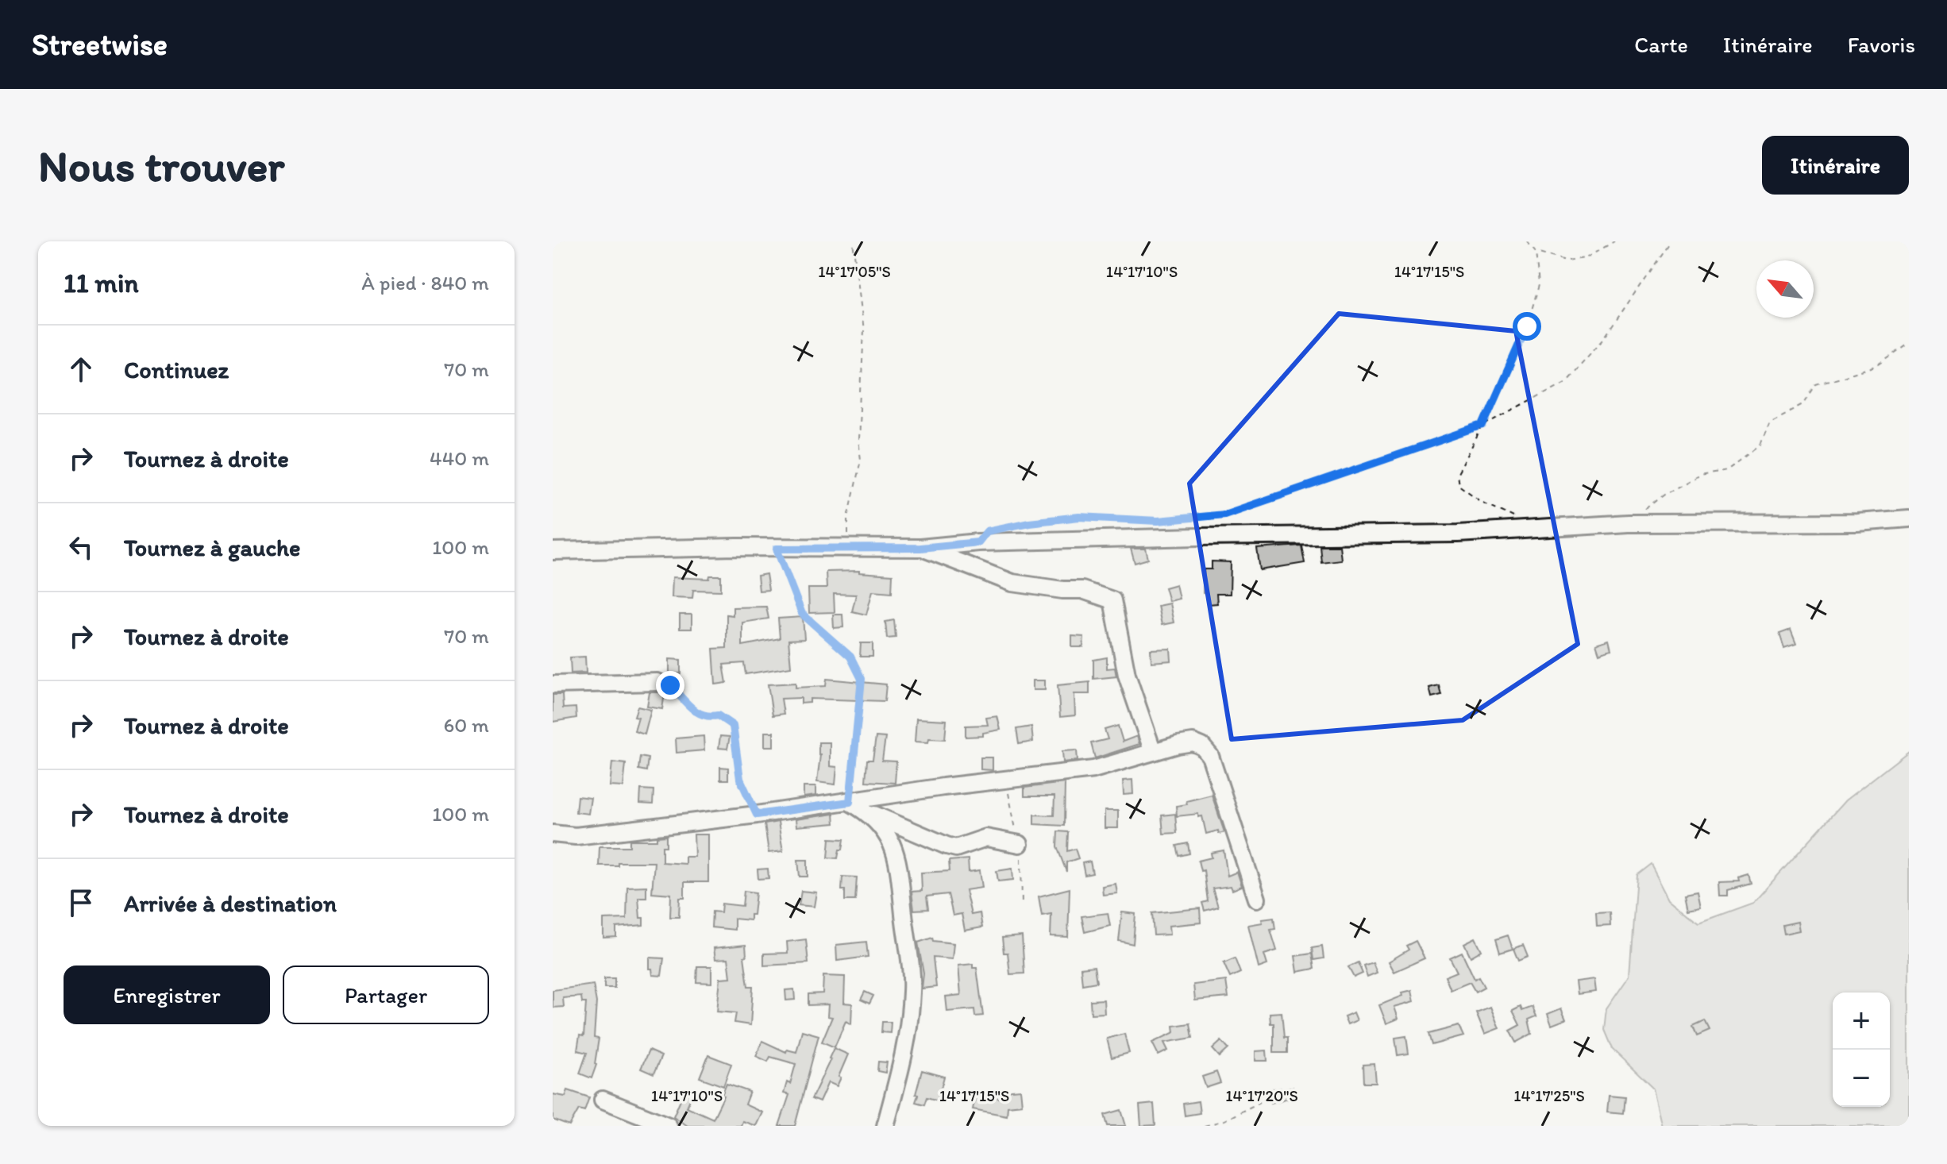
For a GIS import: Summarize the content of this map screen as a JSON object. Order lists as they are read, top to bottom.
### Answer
{
  "north": "top left",
  "page": {
    "header": "Streetwise",
    "nav": ["Carte", "Itinéraire", "Favoris"],
    "buttons": [
      "Itinéraire",
      ["Enregistrer", "Partager"]
    ],
    "title": "Nous trouver",
    "heading": ["11 min", "À pied · 840 m"],
    "list": [
      ["Continuez", "70 m"],
      ["Tournez à droite", "440 m"],
      ["Tournez à gauche", "100 m"],
      ["Tournez à droite", "70 m"],
      ["Tournez à droite", "60 m"],
      ["Tournez à droite", "100 m"],
      "Arrivée à destination"
    ],
    "map_buttons": ["+", "−"]
  },
  "coordinates": [
    "14°17'15\"S",
    "14°17'05\"S",
    "14°17'10\"S",
    "14°17'20\"S",
    "14°17'25\"S"
  ]
}
